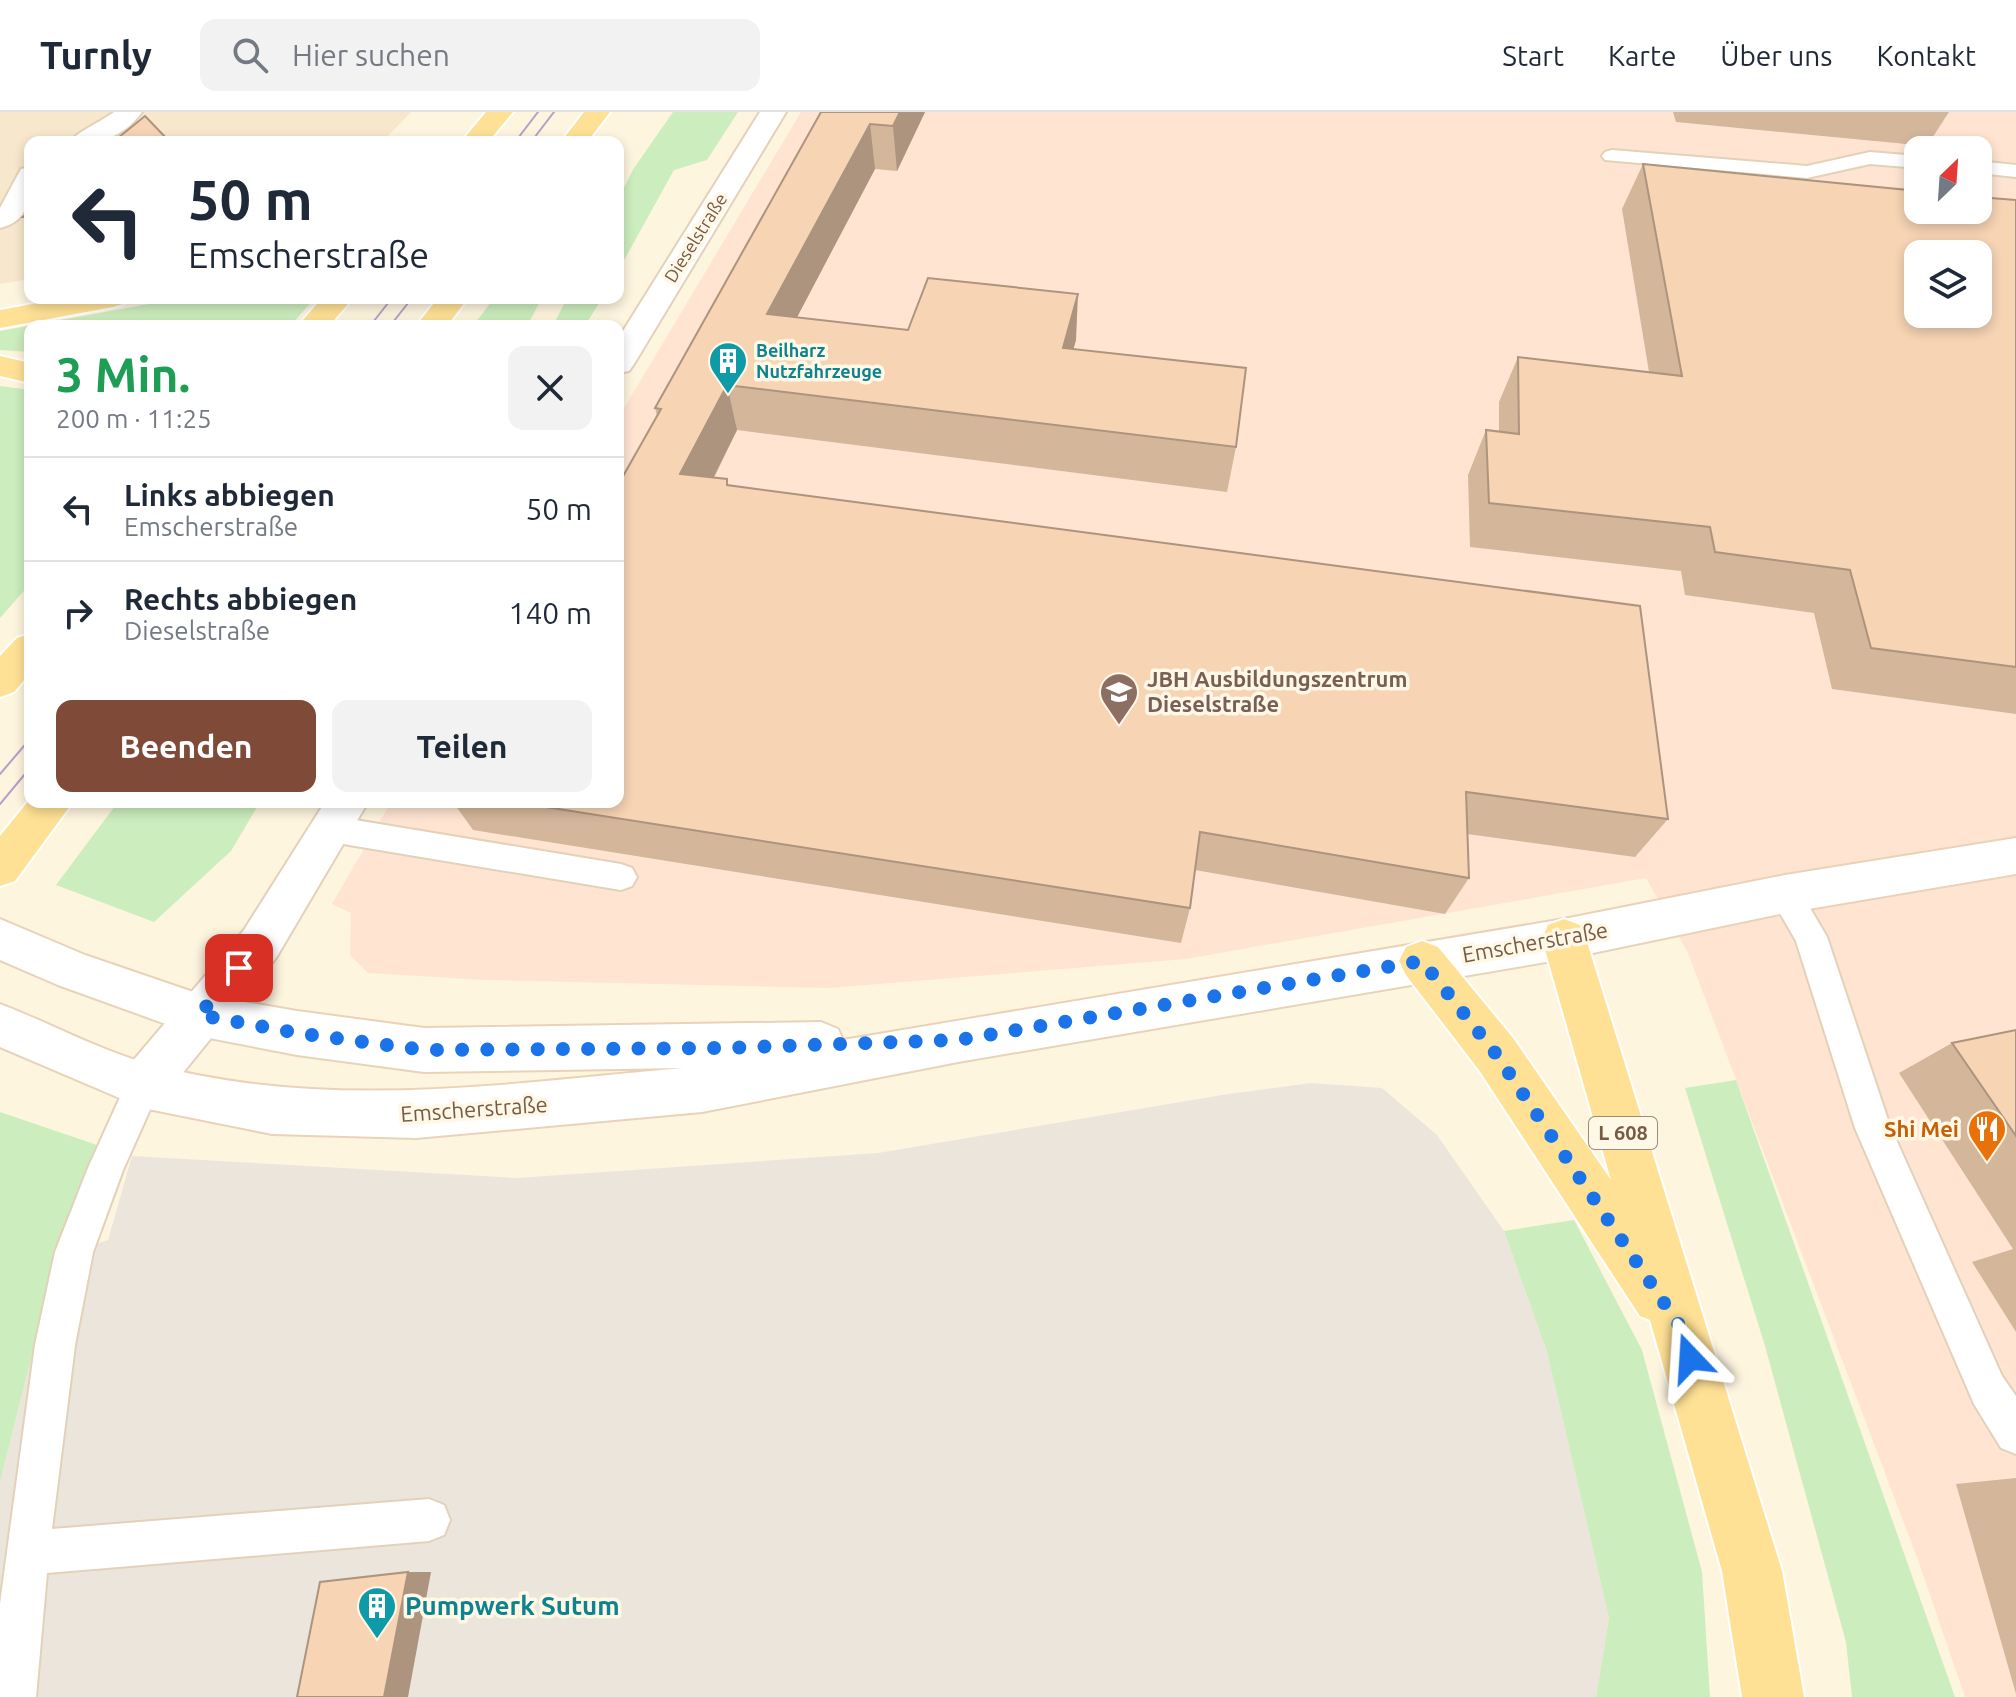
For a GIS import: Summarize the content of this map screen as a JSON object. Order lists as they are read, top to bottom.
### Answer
{
  "streets": {
    "main road": ["L 608"],
    "street": ["Dieselstraße", "Emscherstraße"]
  },
  "crossings": [
    ["Emscherstraße", "L 608"]
  ],
  "places": {
    "building": ["Beilharz Nutzfahrzeuge", "Pumpwerk Sutum"],
    "school or university": ["JBH Ausbildungszentrum Dieselstraße"],
    "restaurant": ["Shi Mei"]
  },
  "north": "top right",
  "page": {
    "header": "Turnly",
    "search": "Hier suchen",
    "nav": [
      "Start",
      "Karte",
      "Über uns",
      "Kontakt"
    ],
    "turn": ["50 m", "Emscherstraße"],
    "heading": ["3 Min.", "200 m · 11:25"],
    "list": [
      {
        "name": "Links abbiegen",
        "note": "Emscherstraße",
        "value": "50 m"
      },
      {
        "name": "Rechts abbiegen",
        "note": "Dieselstraße",
        "value": "140 m"
      }
    ],
    "buttons": ["Beenden", "Teilen"]
  }
}
